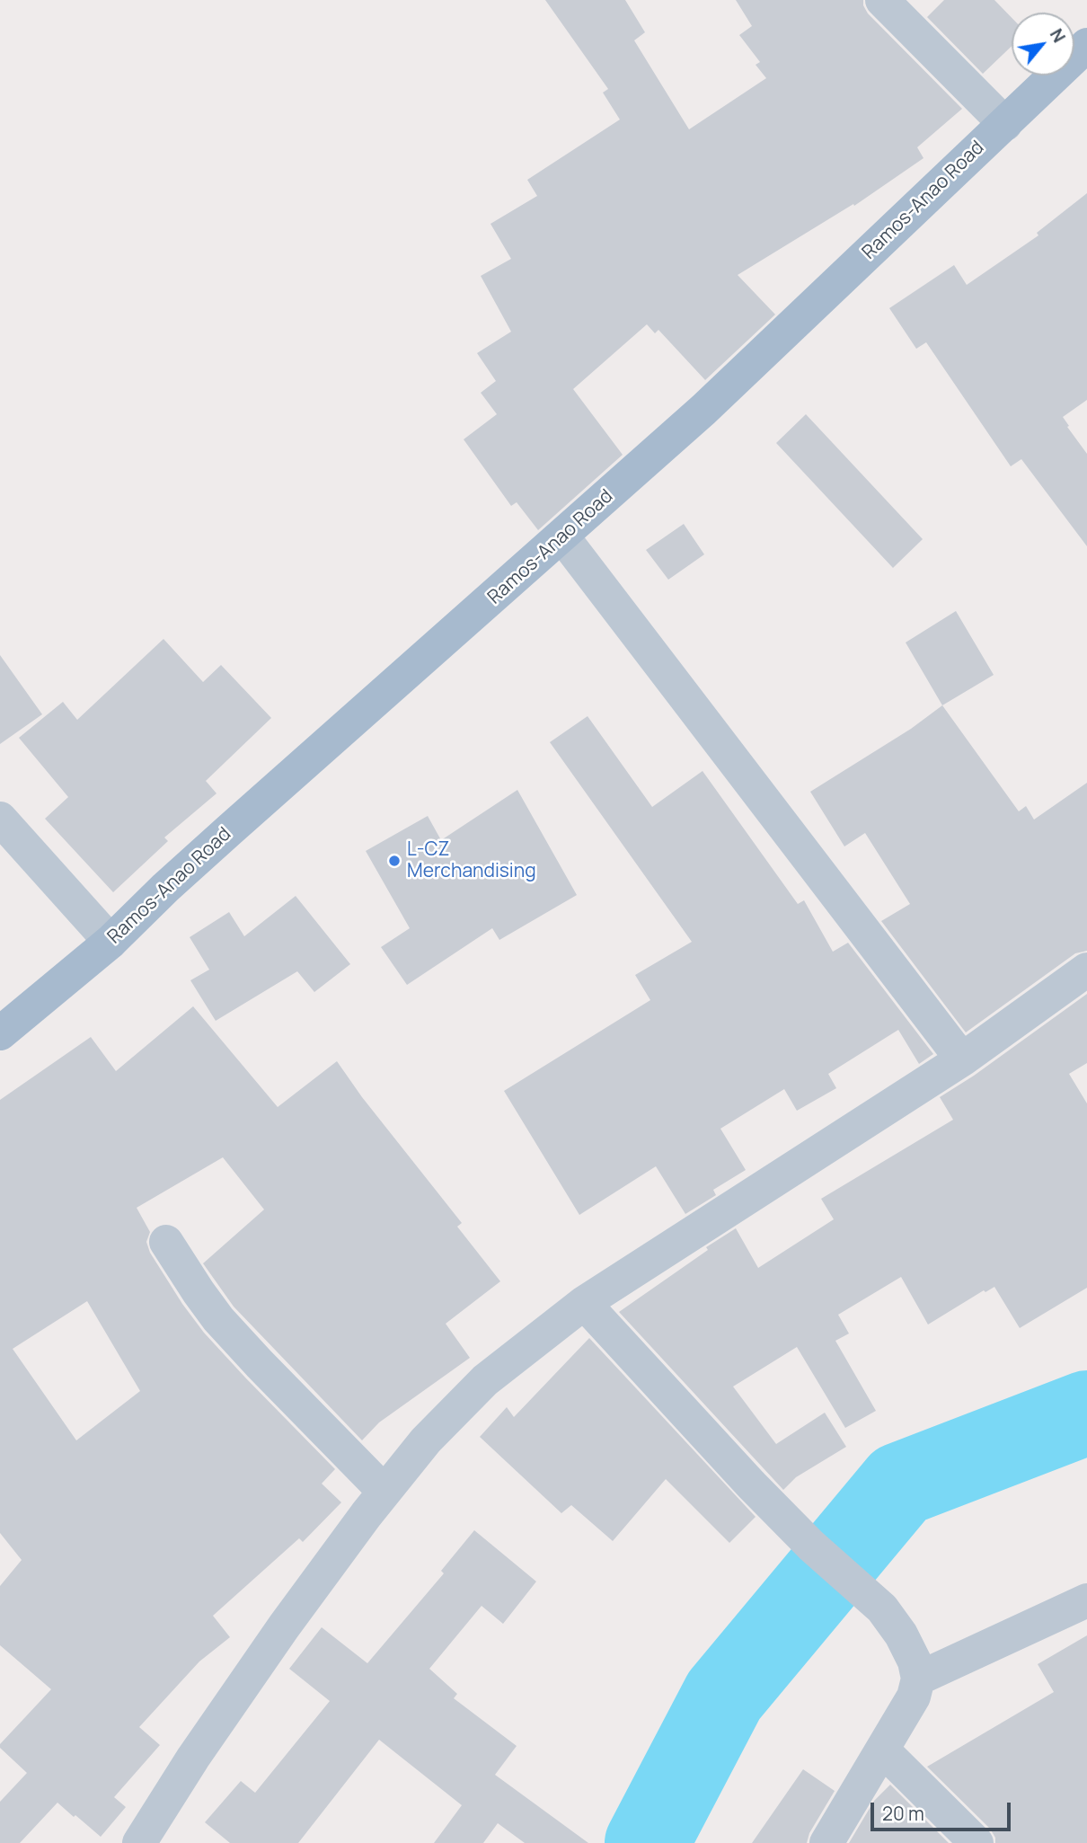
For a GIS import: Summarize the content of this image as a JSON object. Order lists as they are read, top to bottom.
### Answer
{
  "streets": {
    "main road": ["Ramos-Anao Road"]
  },
  "places": ["L-CZ Merchandising"],
  "scale_bar": "20 m",
  "north": "top right"
}
